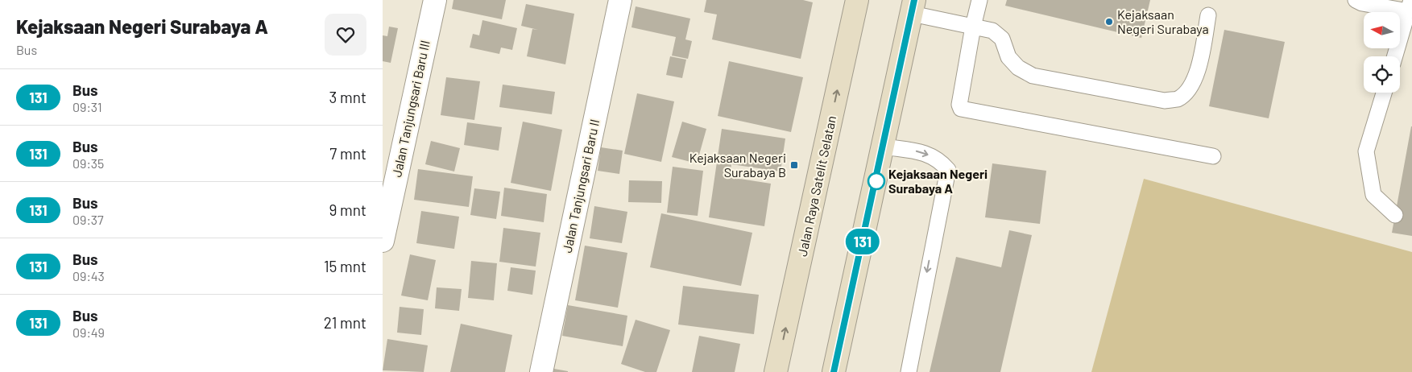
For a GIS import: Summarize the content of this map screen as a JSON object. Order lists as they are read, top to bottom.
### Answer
{
  "streets": {
    "main road": ["Jalan Raya Satelit Selatan"],
    "street": ["Jalan Tanjungsari Baru III", "Jalan Tanjungsari Baru II"]
  },
  "places": {
    "other": ["Kejaksaan Negeri Surabaya", "Kejaksaan Negeri Surabaya A"],
    "transit": ["Kejaksaan Negeri Surabaya B"]
  },
  "lines": ["bus line 131"],
  "north": "left",
  "page": {
    "heading": ["Kejaksaan Negeri Surabaya A", "Bus"],
    "on_map": "131",
    "list": [
      {
        "mark": "131",
        "name": "Bus",
        "note": "09:31",
        "value": "3 mnt"
      },
      {
        "mark": "131",
        "name": "Bus",
        "note": "09:35",
        "value": "7 mnt"
      },
      {
        "mark": "131",
        "name": "Bus",
        "note": "09:37",
        "value": "9 mnt"
      },
      {
        "mark": "131",
        "name": "Bus",
        "note": "09:43",
        "value": "15 mnt"
      },
      {
        "mark": "131",
        "name": "Bus",
        "note": "09:49",
        "value": "21 mnt"
      }
    ]
  }
}
